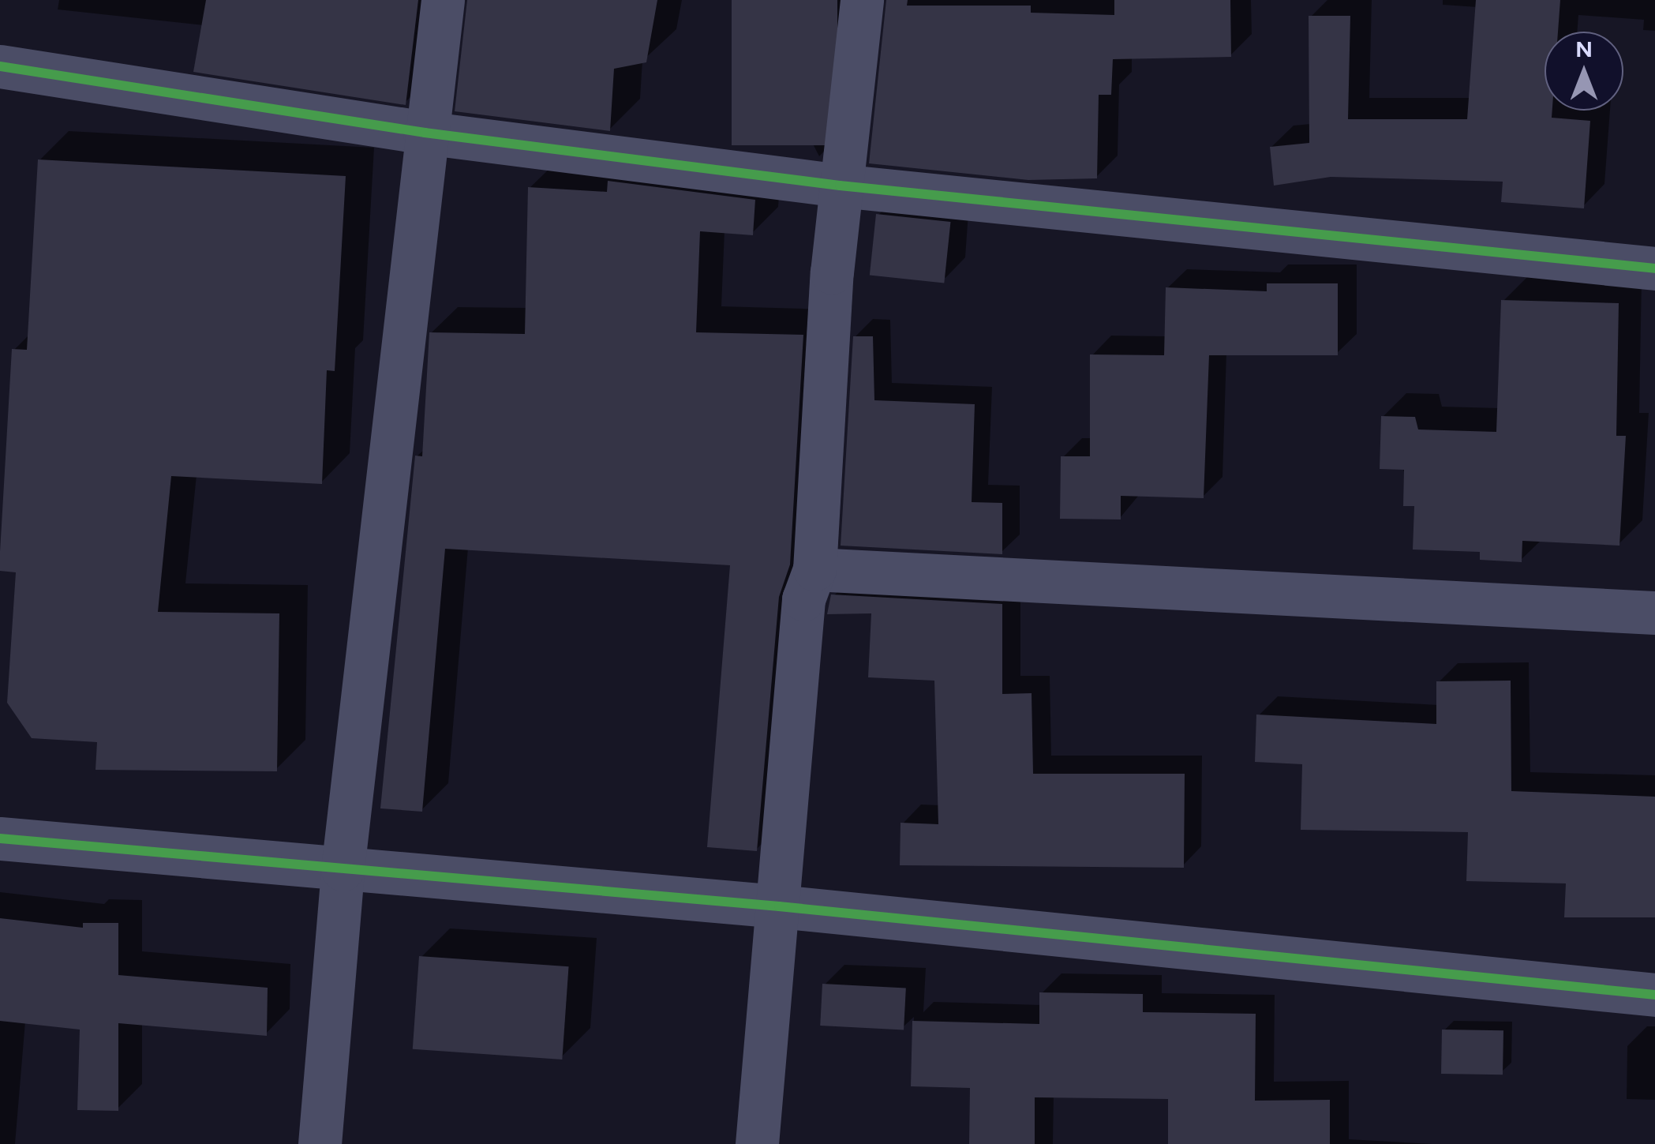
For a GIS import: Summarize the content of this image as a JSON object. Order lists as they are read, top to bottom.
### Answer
{
  "north": "top"
}
